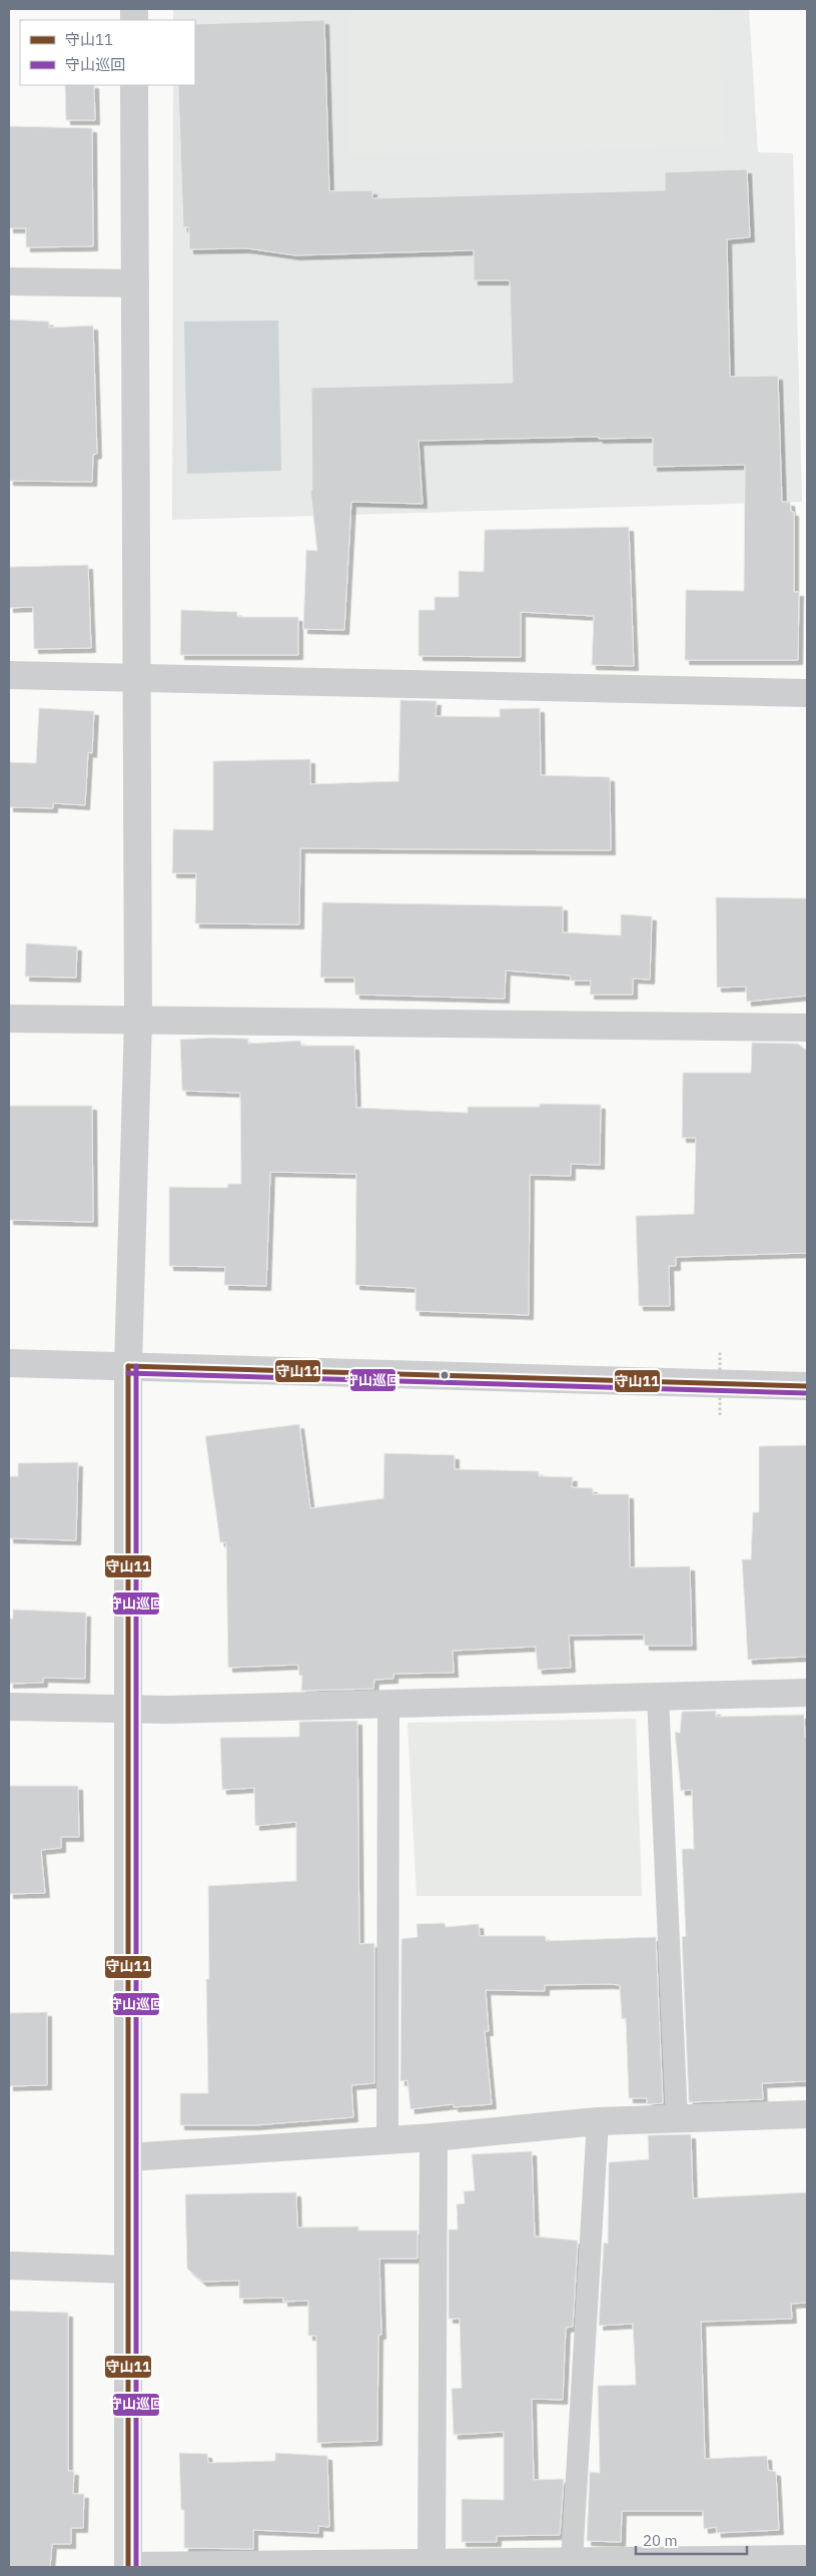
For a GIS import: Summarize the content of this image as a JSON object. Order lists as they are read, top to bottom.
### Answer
{
  "lines": ["transit line 守山11", "transit line 守山巡回"],
  "legend": ["守山11", "守山巡回"],
  "scale_bar": "20 m"
}
